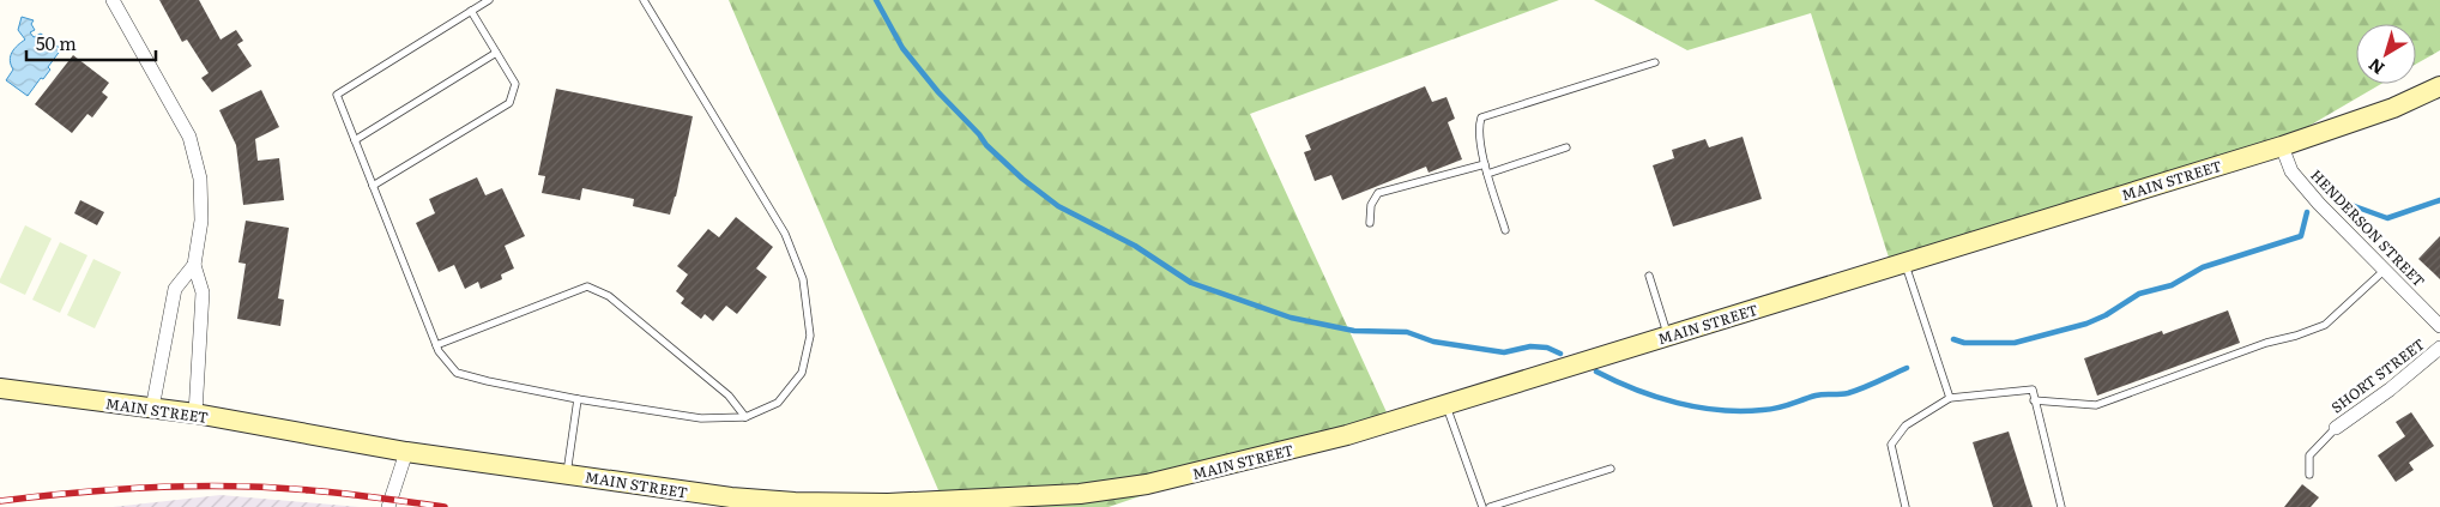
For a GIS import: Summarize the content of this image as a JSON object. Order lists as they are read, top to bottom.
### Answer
{
  "streets": {
    "main road": ["MAIN STREET"],
    "street": ["HENDERSON STREET", "SHORT STREET"]
  },
  "crossings": [
    ["MAIN STREET", "HENDERSON STREET"]
  ],
  "scale_bar": "50 m",
  "north": "bottom left"
}
